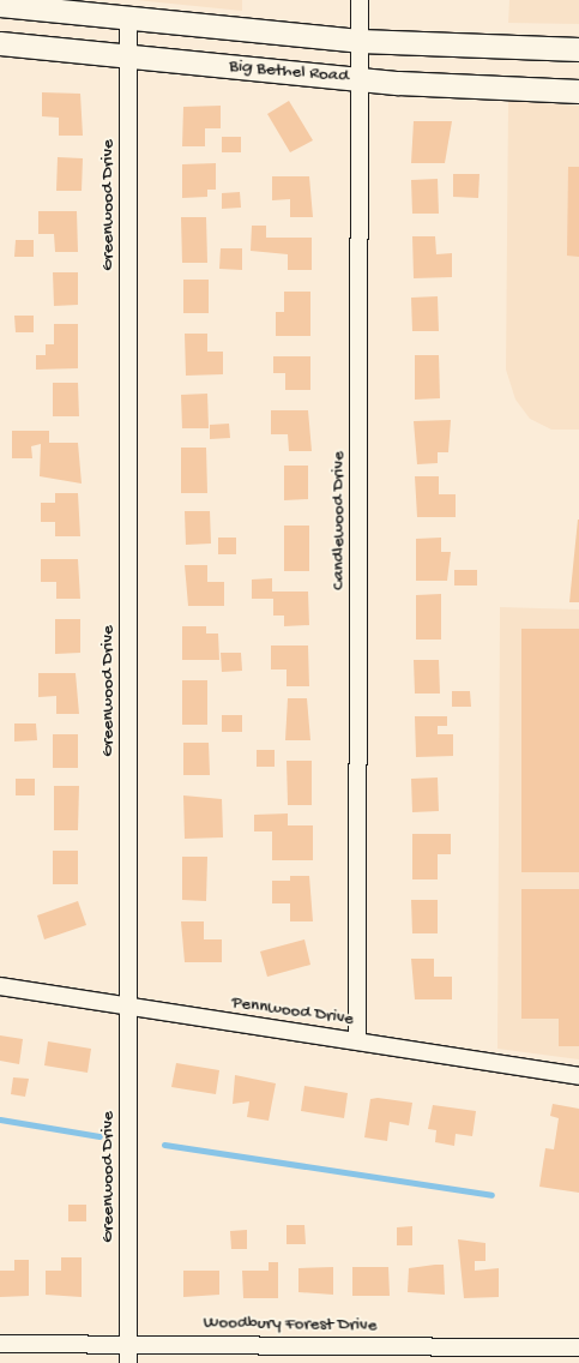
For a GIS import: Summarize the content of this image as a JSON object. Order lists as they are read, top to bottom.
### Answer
{
  "streets": {
    "main road": ["Big Bethel Road"],
    "street": [
      "Greenwood Drive",
      "Candlewood Drive",
      "Pennwood Drive",
      "Woodbury Forest Drive"
    ]
  },
  "crossings": [
    ["Big Bethel Road", "Greenwood Drive"],
    ["Big Bethel Road", "Candlewood Drive"],
    ["Greenwood Drive", "Pennwood Drive"],
    ["Greenwood Drive", "Woodbury Forest Drive"],
    ["Candlewood Drive", "Pennwood Drive"]
  ]
}
